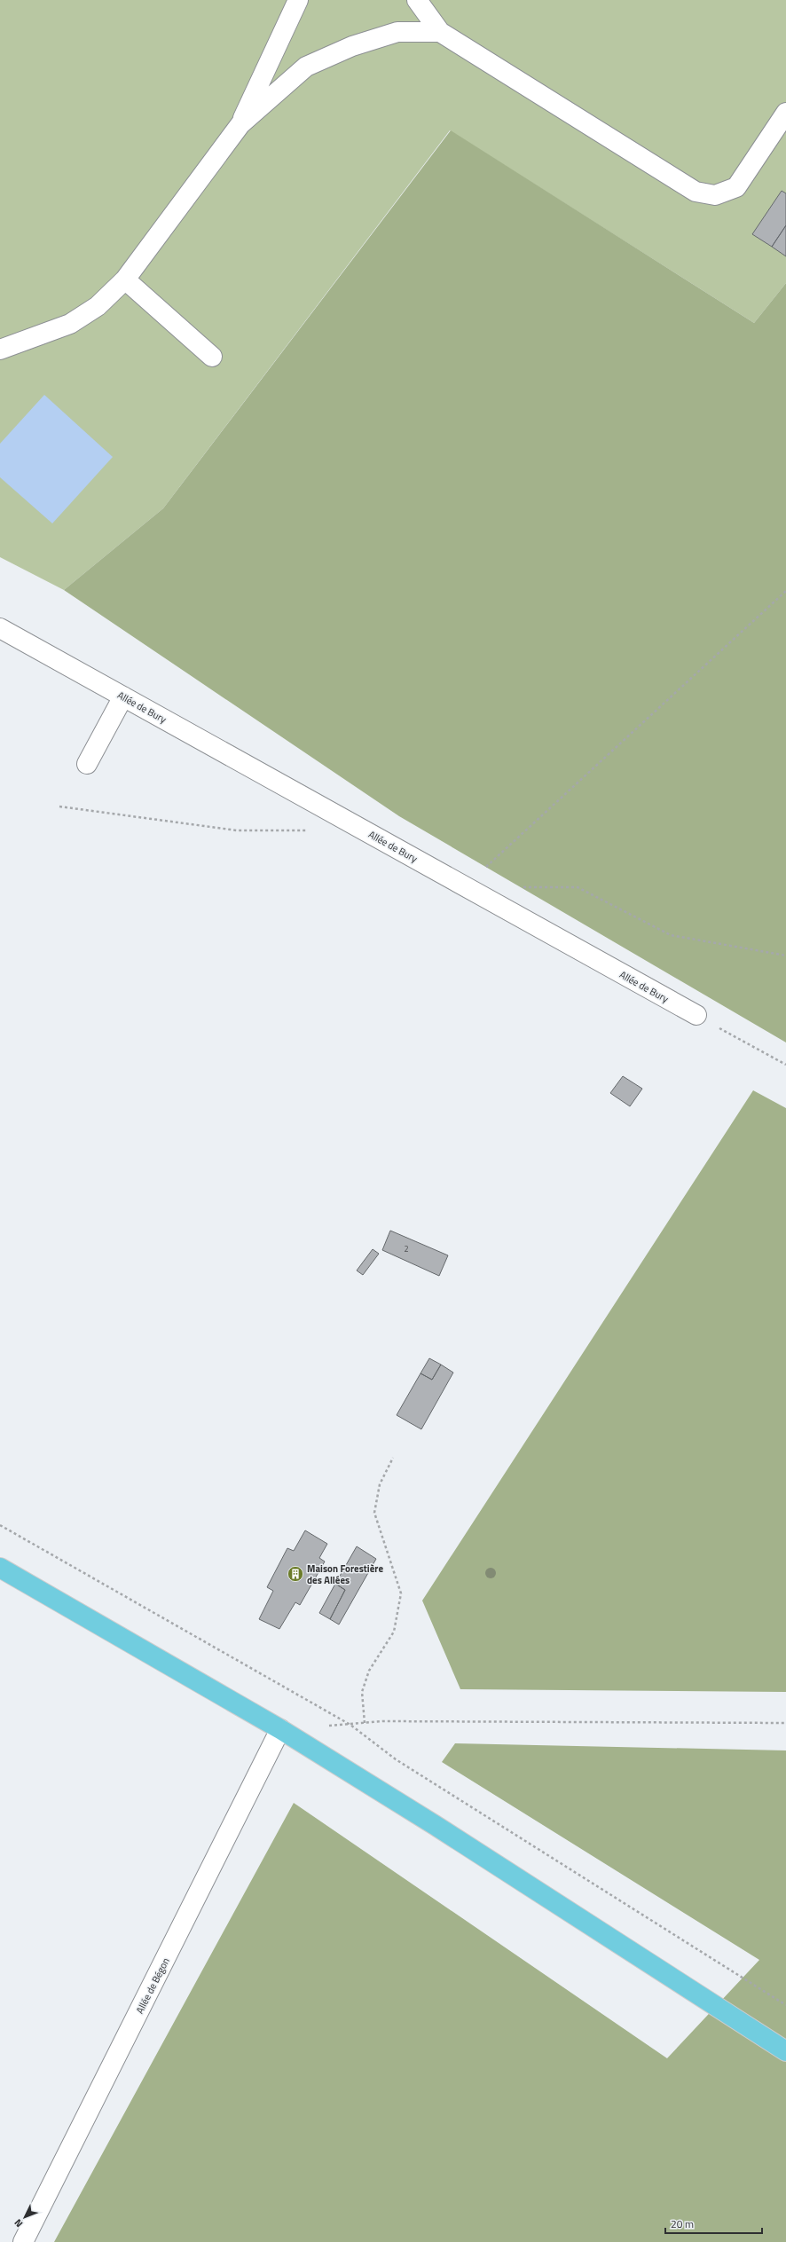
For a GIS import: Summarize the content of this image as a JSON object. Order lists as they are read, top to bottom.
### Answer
{
  "streets": {
    "street": ["Allée de Bury", "Allée de Bégon"]
  },
  "places": {
    "building": ["Maison Forestière des Allées"]
  },
  "house_numbers": ["2"],
  "scale_bar": "20 m",
  "north": "bottom left"
}
